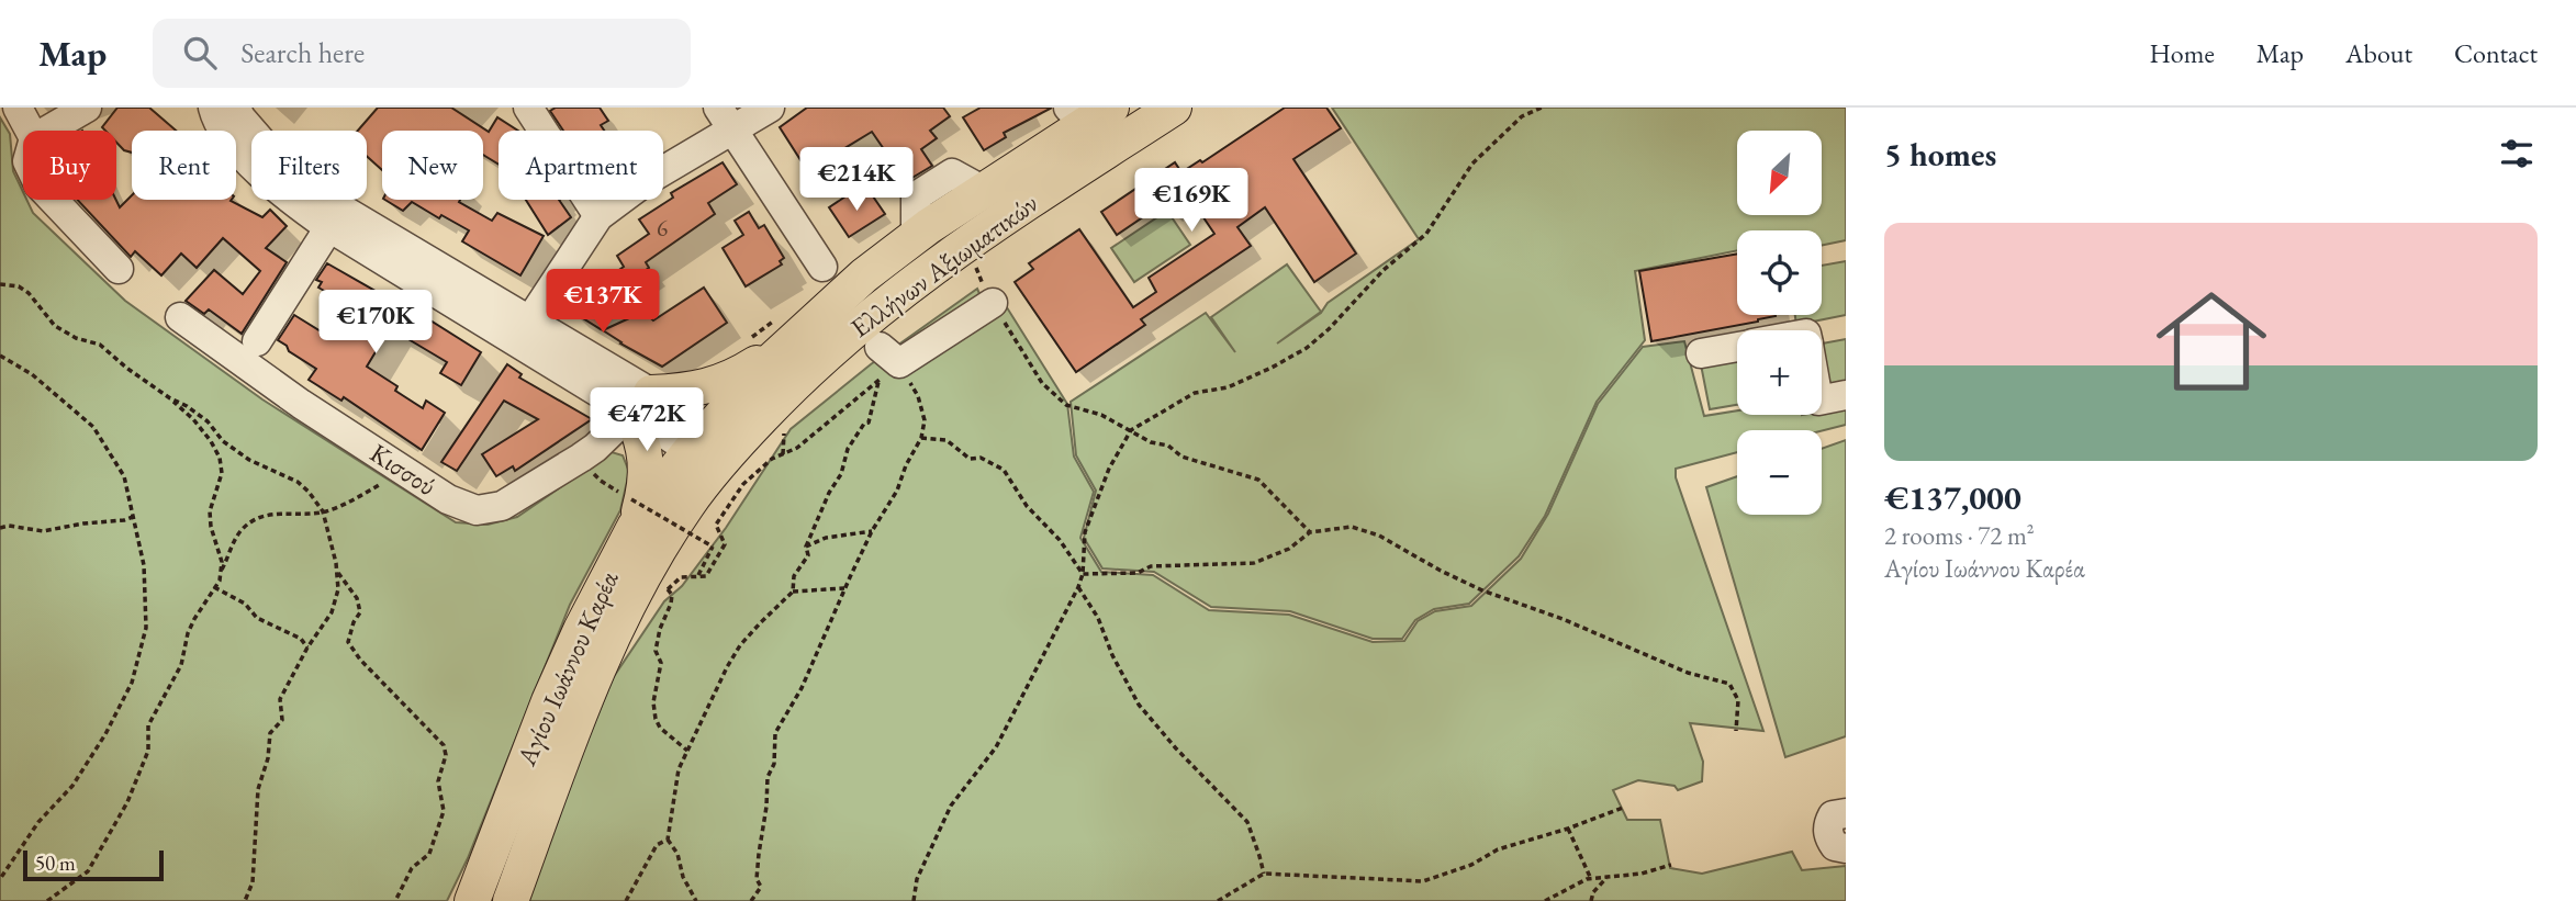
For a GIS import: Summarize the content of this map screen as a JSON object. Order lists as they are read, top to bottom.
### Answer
{
  "streets": {
    "main road": ["Ελλήνων Αξιωματικών", "Αγίου Ιωάννου Καρέα"],
    "street": ["Κισσού"]
  },
  "crossings": [
    ["Ελλήνων Αξιωματικών", "Αγίου Ιωάννου Καρέα"]
  ],
  "house_numbers": ["6"],
  "scale_bar": "50 m",
  "north": "bottom left",
  "page": {
    "header": "Map",
    "search": "Search here",
    "nav": [
      "Home",
      "Map",
      "About",
      "Contact"
    ],
    "heading": "5 homes",
    "map_buttons": ["+", "−"],
    "chip": [
      "Buy",
      "Rent",
      "Filters",
      "New",
      "Apartment"
    ],
    "price": [
      "€214K",
      "€169K",
      "€137K",
      "€170K",
      "€472K"
    ],
    "list": [
      {
        "name": "€137,000",
        "note": "2 rooms · 72 m² · Αγίου Ιωάννου Καρέα"
      }
    ],
    "scale": "50 m"
  }
}
